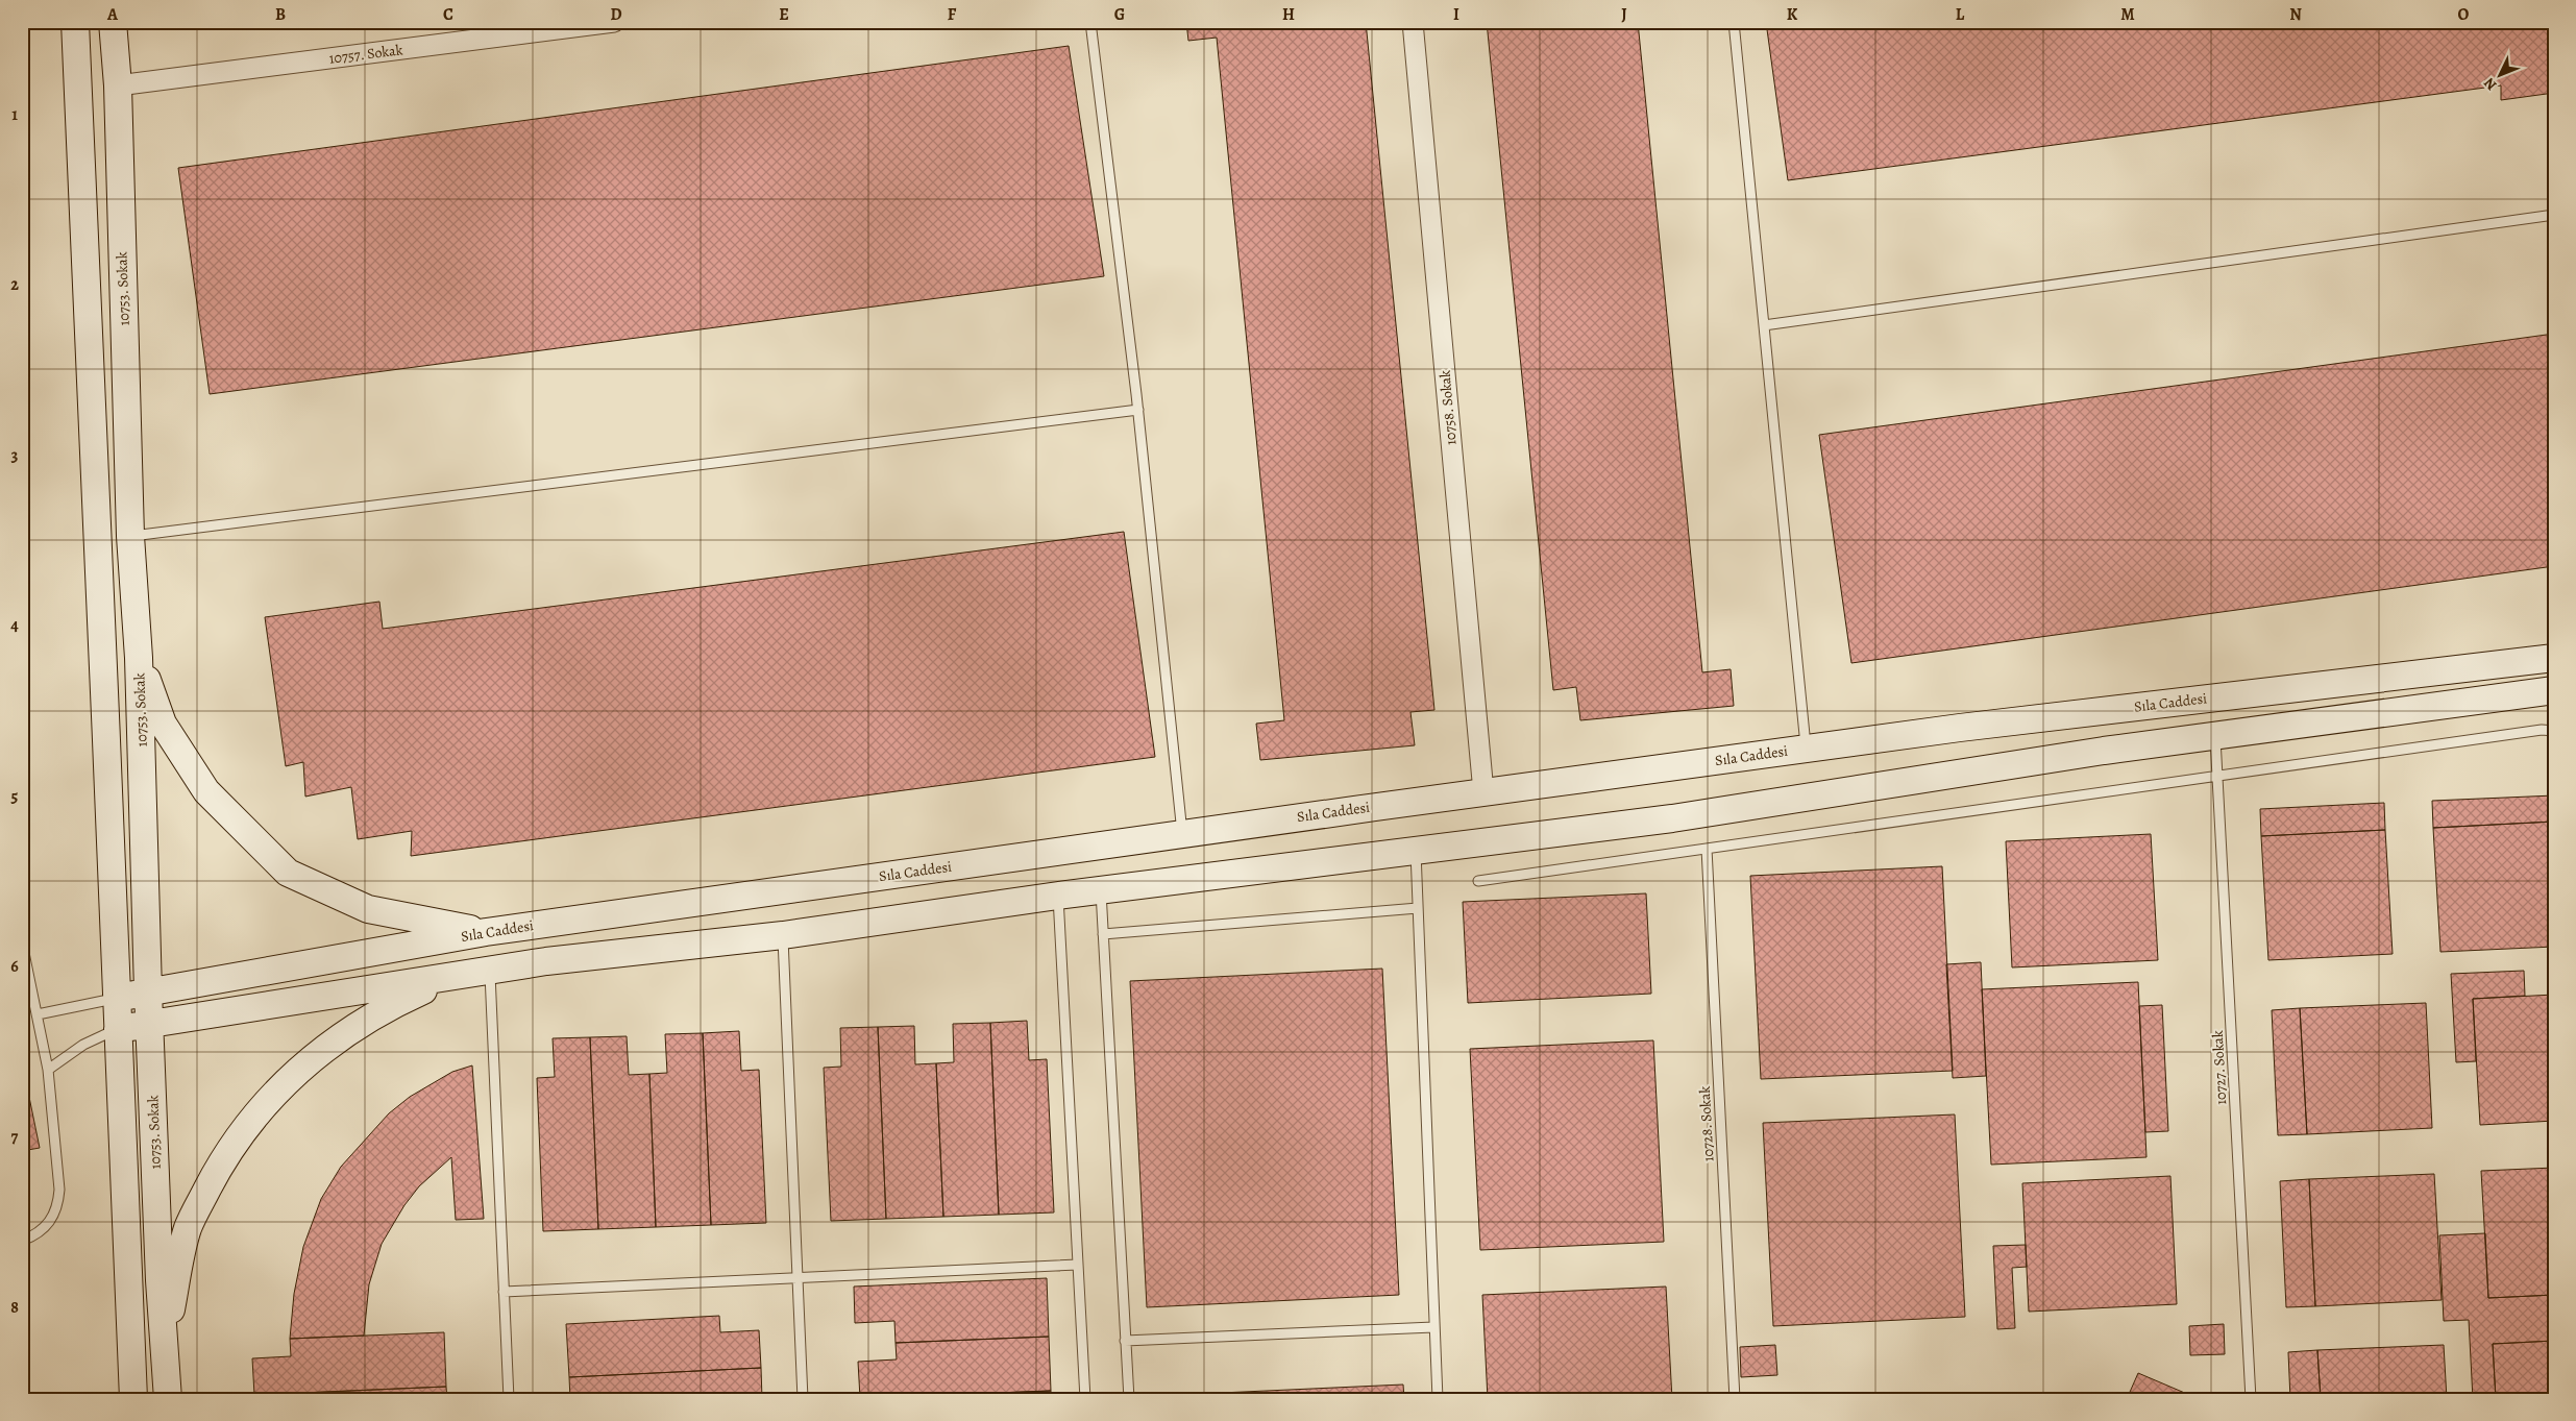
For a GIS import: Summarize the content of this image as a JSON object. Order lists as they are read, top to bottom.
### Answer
{
  "streets": {
    "street": [
      "10757. Sokak",
      "10753. Sokak",
      "10758. Sokak",
      "Sıla Caddesi"
    ],
    "lane": ["10727. Sokak", "10728. Sokak"]
  },
  "crossings": [
    ["10757. Sokak", "10753. Sokak"],
    ["10753. Sokak", "Sıla Caddesi"],
    ["10758. Sokak", "Sıla Caddesi"]
  ],
  "north": "bottom left",
  "grid": {
    "columns": [
      "A",
      "B",
      "C",
      "D",
      "E",
      "F",
      "G",
      "H",
      "I",
      "J",
      "K",
      "L",
      "M",
      "N",
      "O"
    ],
    "rows": [
      "1",
      "2",
      "3",
      "4",
      "5",
      "6",
      "7",
      "8"
    ]
  }
}
